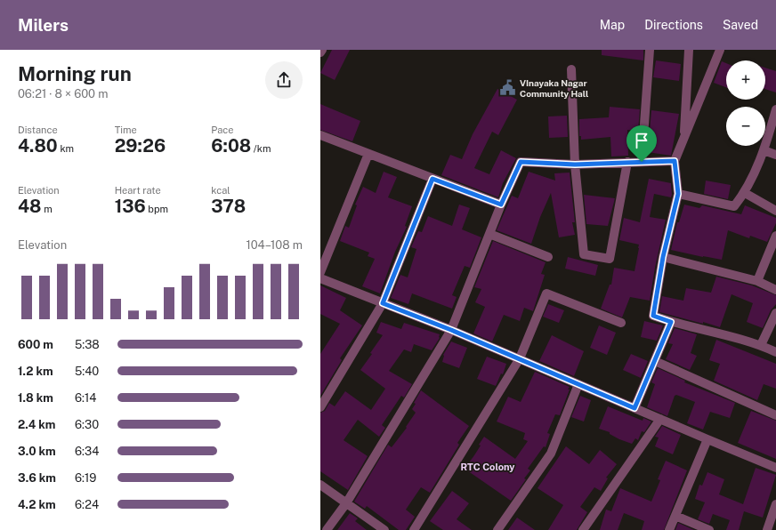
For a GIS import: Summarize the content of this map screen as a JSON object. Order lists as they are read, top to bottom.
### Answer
{
  "districts": ["RTC Colony"],
  "places": {
    "public building": ["VInayaka Nagar Community Hall"]
  },
  "page": {
    "header": "Milers",
    "nav": ["Map", "Directions", "Saved"],
    "heading": ["Morning run", "06:21 · 8 × 600 m"],
    "map_buttons": ["+", "−"],
    "stats": [
      ["Distance", "4.80 km"],
      ["Time", "29:26"],
      ["Pace", "6:08 /km"],
      ["Elevation", "48 m"],
      ["Heart rate", "136 bpm"],
      ["kcal", "378"]
    ],
    "chart": ["Elevation", "104–108 m"],
    "list": [
      {
        "name": "600 m",
        "note": "5:38"
      },
      {
        "name": "1.2 km",
        "note": "5:40"
      },
      {
        "name": "1.8 km",
        "note": "6:14"
      },
      {
        "name": "2.4 km",
        "note": "6:30"
      },
      {
        "name": "3.0 km",
        "note": "6:34"
      },
      {
        "name": "3.6 km",
        "note": "6:19"
      },
      {
        "name": "4.2 km",
        "note": "6:24"
      }
    ]
  }
}
